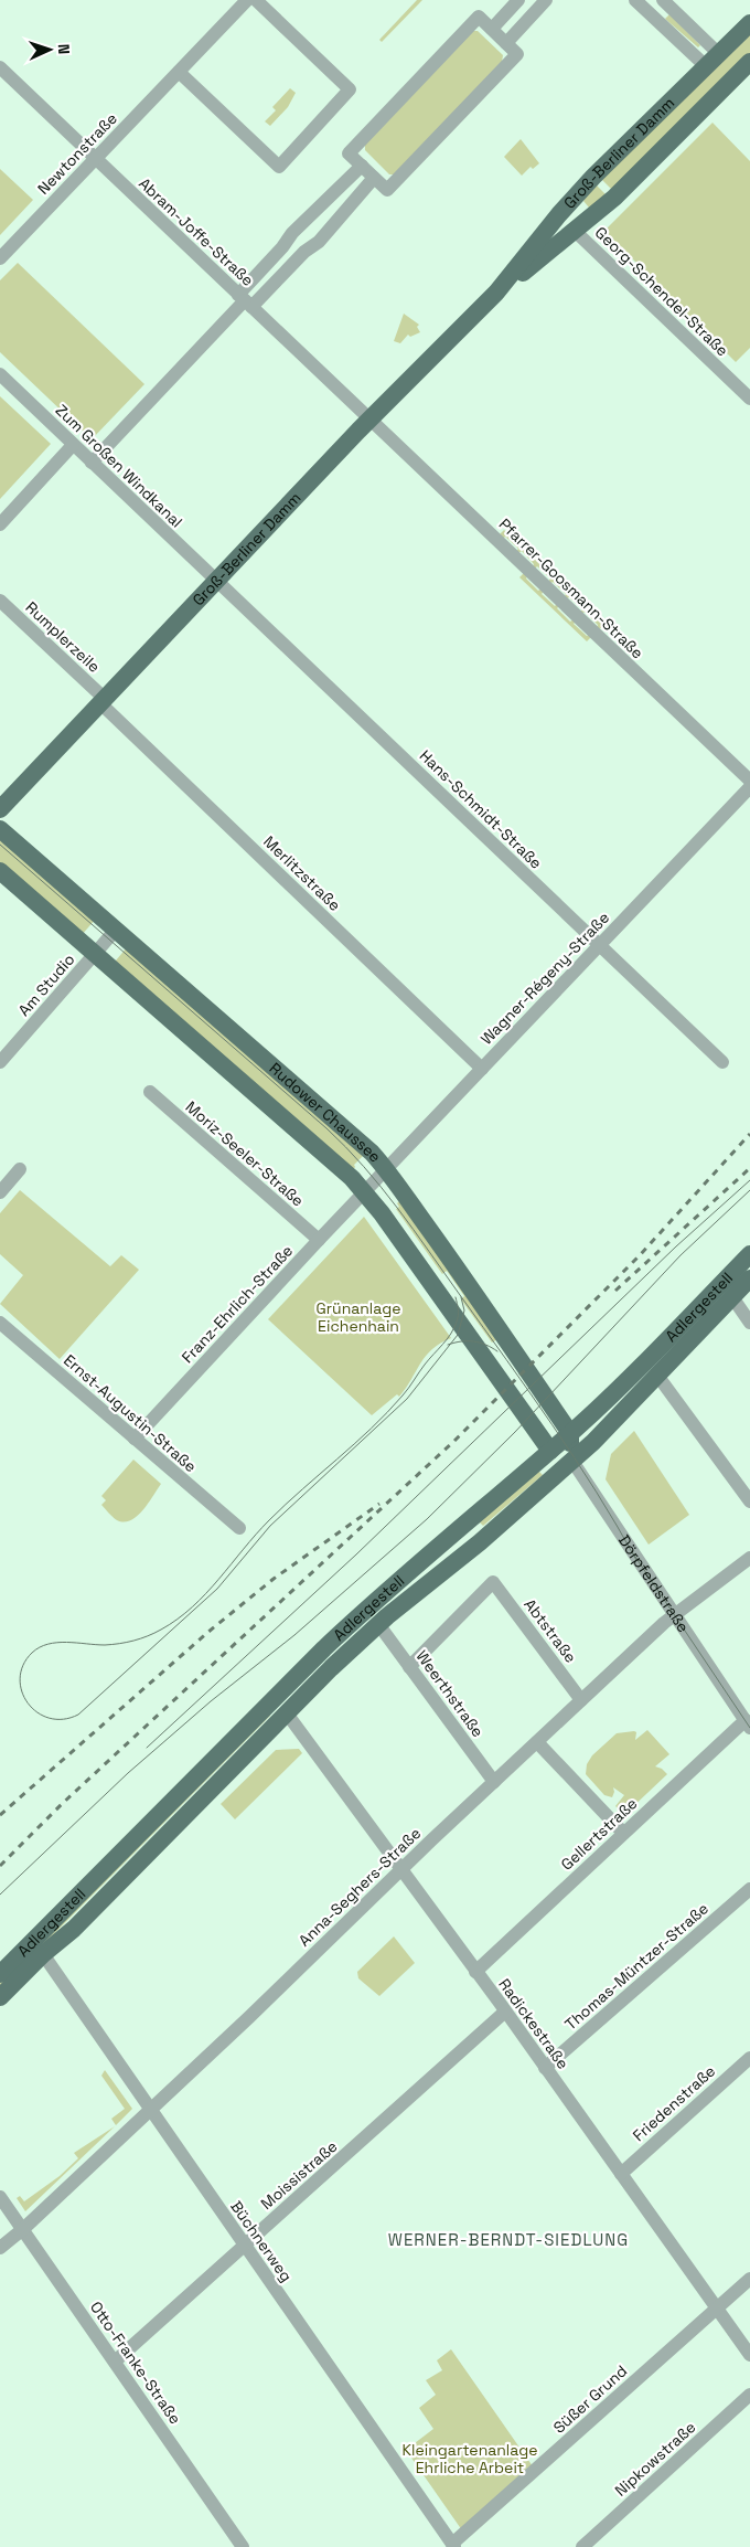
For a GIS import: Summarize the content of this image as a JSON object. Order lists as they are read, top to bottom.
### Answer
{
  "streets": {
    "main road": ["Groß-Berliner Damm", "Rudower Chaussee", "Adlergestell"],
    "street": [
      "Newtonstraße",
      "Abram-Joffe-Straße",
      "Georg-Schendel-Straße",
      "Zum Großen Windkanal",
      "Pfarrer-Goosmann-Straße",
      "Rumplerzeile",
      "Hans-Schmidt-Straße",
      "Merlitzstraße",
      "Wagner-Régeny-Straße",
      "Am Studio",
      "Moriz-Seeler-Straße",
      "Franz-Ehrlich-Straße",
      "Ernst-Augustin-Straße",
      "Dörpfeldstraße",
      "Abtstraße",
      "Weerthstraße",
      "Gellertstraße",
      "Anna-Seghers-Straße",
      "Thomas-Müntzer-Straße",
      "Radickestraße",
      "Friedenstraße",
      "Moissistraße",
      "Büchnerweg",
      "Otto-Franke-Straße",
      "Süßer Grund",
      "Nipkowstraße"
    ]
  },
  "crossings": [
    ["Newtonstraße", "Abram-Joffe-Straße"],
    ["Groß-Berliner Damm", "Abram-Joffe-Straße"],
    ["Groß-Berliner Damm", "Georg-Schendel-Straße"],
    ["Groß-Berliner Damm", "Zum Großen Windkanal"],
    ["Groß-Berliner Damm", "Pfarrer-Goosmann-Straße"],
    ["Groß-Berliner Damm", "Rumplerzeile"],
    ["Groß-Berliner Damm", "Hans-Schmidt-Straße"],
    ["Groß-Berliner Damm", "Merlitzstraße"],
    ["Abram-Joffe-Straße", "Pfarrer-Goosmann-Straße"],
    ["Zum Großen Windkanal", "Hans-Schmidt-Straße"],
    ["Rumplerzeile", "Merlitzstraße"],
    ["Hans-Schmidt-Straße", "Wagner-Régeny-Straße"],
    ["Merlitzstraße", "Wagner-Régeny-Straße"],
    ["Wagner-Régeny-Straße", "Rudower Chaussee"],
    ["Wagner-Régeny-Straße", "Franz-Ehrlich-Straße"],
    ["Am Studio", "Rudower Chaussee"],
    ["Rudower Chaussee", "Franz-Ehrlich-Straße"],
    ["Rudower Chaussee", "Adlergestell"],
    ["Moriz-Seeler-Straße", "Franz-Ehrlich-Straße"],
    ["Franz-Ehrlich-Straße", "Ernst-Augustin-Straße"],
    ["Adlergestell", "Dörpfeldstraße"],
    ["Adlergestell", "Weerthstraße"],
    ["Adlergestell", "Radickestraße"],
    ["Adlergestell", "Büchnerweg"],
    ["Dörpfeldstraße", "Gellertstraße"],
    ["Dörpfeldstraße", "Anna-Seghers-Straße"],
    ["Abtstraße", "Weerthstraße"],
    ["Abtstraße", "Anna-Seghers-Straße"],
    ["Weerthstraße", "Anna-Seghers-Straße"],
    ["Gellertstraße", "Radickestraße"],
    ["Anna-Seghers-Straße", "Radickestraße"],
    ["Anna-Seghers-Straße", "Büchnerweg"],
    ["Anna-Seghers-Straße", "Otto-Franke-Straße"],
    ["Thomas-Müntzer-Straße", "Radickestraße"],
    ["Radickestraße", "Friedenstraße"],
    ["Radickestraße", "Moissistraße"],
    ["Radickestraße", "Süßer Grund"],
    ["Moissistraße", "Büchnerweg"],
    ["Moissistraße", "Otto-Franke-Straße"],
    ["Büchnerweg", "Süßer Grund"]
  ],
  "districts": ["WERNER-BERNDT-SIEDLUNG"],
  "parks": ["Grünanlage Eichenhain", "Kleingartenanlage Ehrliche Arbeit"],
  "north": "right"
}
